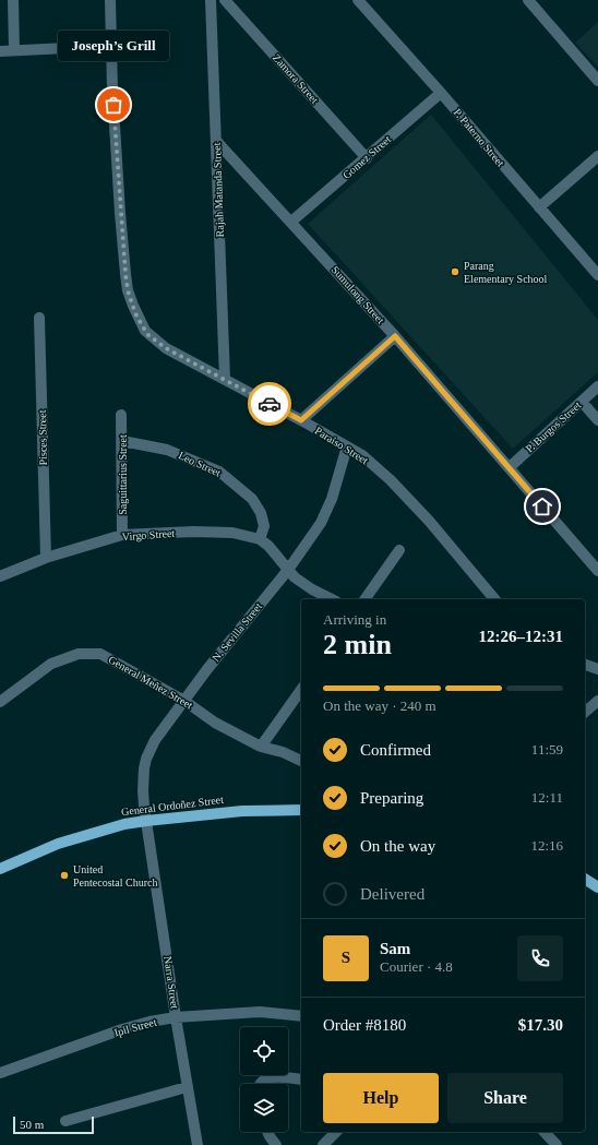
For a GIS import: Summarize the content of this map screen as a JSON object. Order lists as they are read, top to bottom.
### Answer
{
  "streets": {
    "main road": ["General Ordoñez Street"],
    "street": [
      "Zamora Street",
      "P. Paterno Street",
      "Gomez Street",
      "Rajah Matanda Street",
      "Sumulong Street",
      "P. Burgos Street",
      "Pisces Street",
      "Paraiso Street",
      "Leo Street",
      "Saguittarius Street",
      "Virgo Street",
      "N. Sevilla Street",
      "General Meñez Street",
      "Narra Street",
      "Ipil Street"
    ]
  },
  "crossings": [
    ["Zamora Street", "Gomez Street"],
    ["P. Paterno Street", "Gomez Street"],
    ["Gomez Street", "Sumulong Street"],
    ["Rajah Matanda Street", "Sumulong Street"],
    ["Rajah Matanda Street", "Paraiso Street"],
    ["Sumulong Street", "P. Burgos Street"],
    ["Pisces Street", "Virgo Street"],
    ["Paraiso Street", "N. Sevilla Street"],
    ["Leo Street", "Saguittarius Street"],
    ["Leo Street", "Virgo Street"],
    ["Saguittarius Street", "Virgo Street"],
    ["N. Sevilla Street", "General Meñez Street"],
    ["N. Sevilla Street", "General Ordoñez Street"],
    ["N. Sevilla Street", "Narra Street"],
    ["General Ordoñez Street", "Narra Street"],
    ["Narra Street", "Ipil Street"]
  ],
  "places": ["Joseph’s Grill", "Parang Elementary School", "United Pentecostal Church"],
  "scale_bar": "50 m",
  "page": {
    "bubble": "Joseph’s Grill",
    "heading": ["2 min", "Arriving in", "12:26–12:31"],
    "panel": [
      "Sam",
      "Courier · 4.8",
      "Order #8180",
      "$17.30"
    ],
    "bar": "On the way · 240 m",
    "list": [
      ["Confirmed", "11:59"],
      ["Preparing", "12:11"],
      ["On the way", "12:16"],
      "Delivered"
    ],
    "round": "S",
    "buttons": ["Help", "Share"],
    "scale": "50 m"
  }
}
